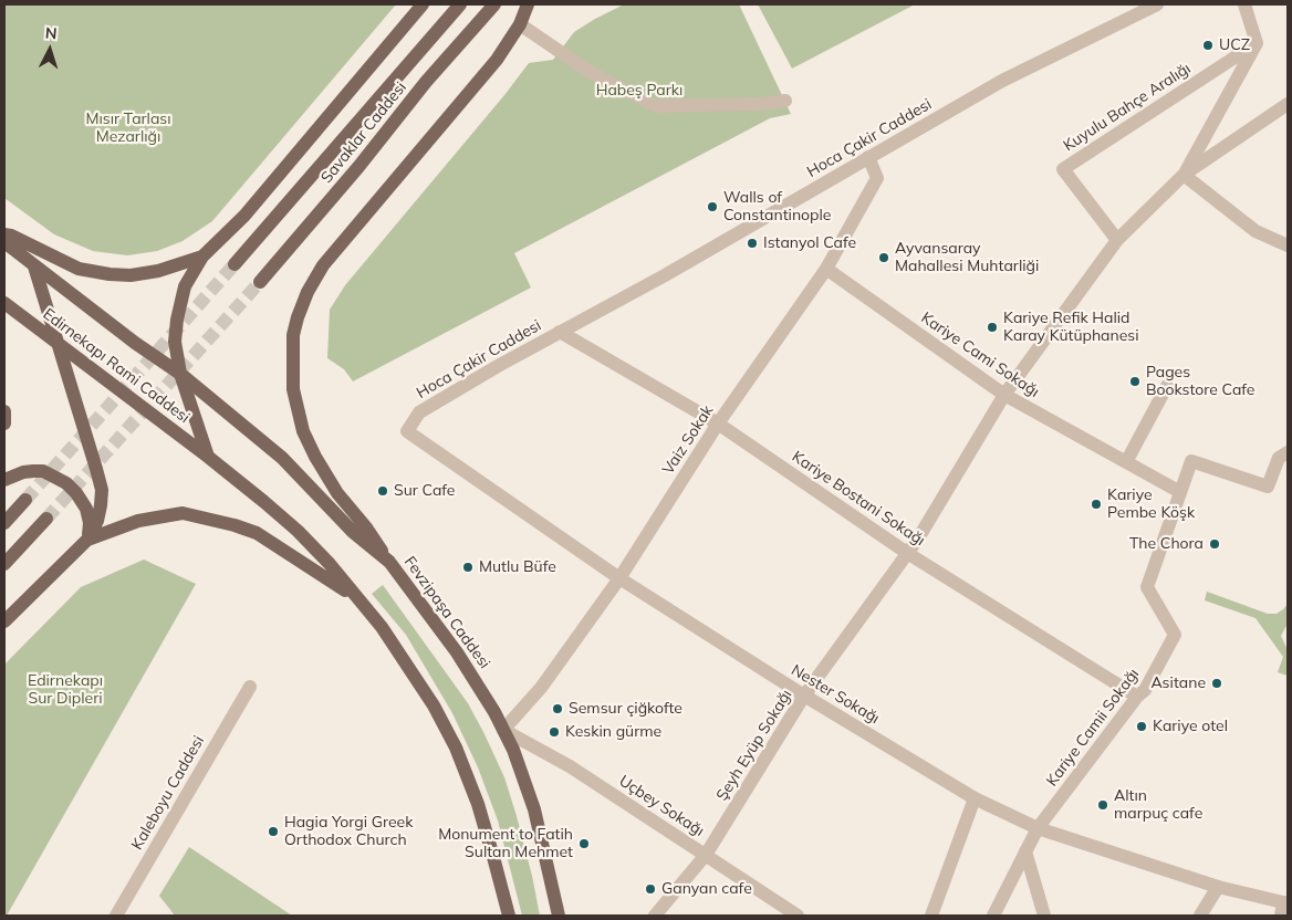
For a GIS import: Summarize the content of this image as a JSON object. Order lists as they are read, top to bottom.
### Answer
{
  "streets": {
    "main road": ["Savaklar Caddesi", "Edirnekapı Rami Caddesi", "Fevzipaşa Caddesi"],
    "street": [
      "Kuyulu Bahçe Aralığı",
      "Hoca Çakir Caddesi",
      "Kariye Cami Sokağı",
      "Vaiz Sokak",
      "Kariye Bostani Sokağı",
      "Nester Sokağı",
      "Kariye Camii Sokağı",
      "Şeyh Eyüp Sokağı",
      "Kaleboyu Caddesi",
      "Uçbey Sokağı"
    ]
  },
  "crossings": [
    ["Kuyulu Bahçe Aralığı", "Şeyh Eyüp Sokağı"],
    ["Hoca Çakir Caddesi", "Vaiz Sokak"],
    ["Hoca Çakir Caddesi", "Kariye Bostani Sokağı"],
    ["Hoca Çakir Caddesi", "Nester Sokağı"],
    ["Kariye Cami Sokağı", "Vaiz Sokak"],
    ["Kariye Cami Sokağı", "Kariye Camii Sokağı"],
    ["Kariye Cami Sokağı", "Şeyh Eyüp Sokağı"],
    ["Edirnekapı Rami Caddesi", "Fevzipaşa Caddesi"],
    ["Vaiz Sokak", "Kariye Bostani Sokağı"],
    ["Vaiz Sokak", "Fevzipaşa Caddesi"],
    ["Vaiz Sokak", "Nester Sokağı"],
    ["Vaiz Sokak", "Uçbey Sokağı"],
    ["Kariye Bostani Sokağı", "Kariye Camii Sokağı"],
    ["Kariye Bostani Sokağı", "Şeyh Eyüp Sokağı"],
    ["Fevzipaşa Caddesi", "Uçbey Sokağı"],
    ["Nester Sokağı", "Kariye Camii Sokağı"],
    ["Nester Sokağı", "Şeyh Eyüp Sokağı"],
    ["Şeyh Eyüp Sokağı", "Uçbey Sokağı"]
  ],
  "parks": ["Habeş Parkı", "Mısır Tarlası Mezarlığı", "Edirnekapı Sur Dipleri"],
  "places": [
    "UCZ",
    "Walls of Constantinople",
    "Istanyol Cafe",
    "Ayvansaray Mahallesi Muhtarliği",
    "Kariye Refik Halid Karay Kütüphanesi",
    "Pages Bookstore Cafe",
    "Sur Cafe",
    "Kariye Pembe Köşk",
    "The Chora",
    "Mutlu Büfe",
    "Asitane",
    "Semsur çiğkofte",
    "Kariye otel",
    "Keskin gürme",
    "Altın marpuç cafe",
    "Hagia Yorgi Greek Orthodox Church",
    "Monument to Fatih Sultan Mehmet",
    "Ganyan cafe"
  ],
  "north": "top"
}
